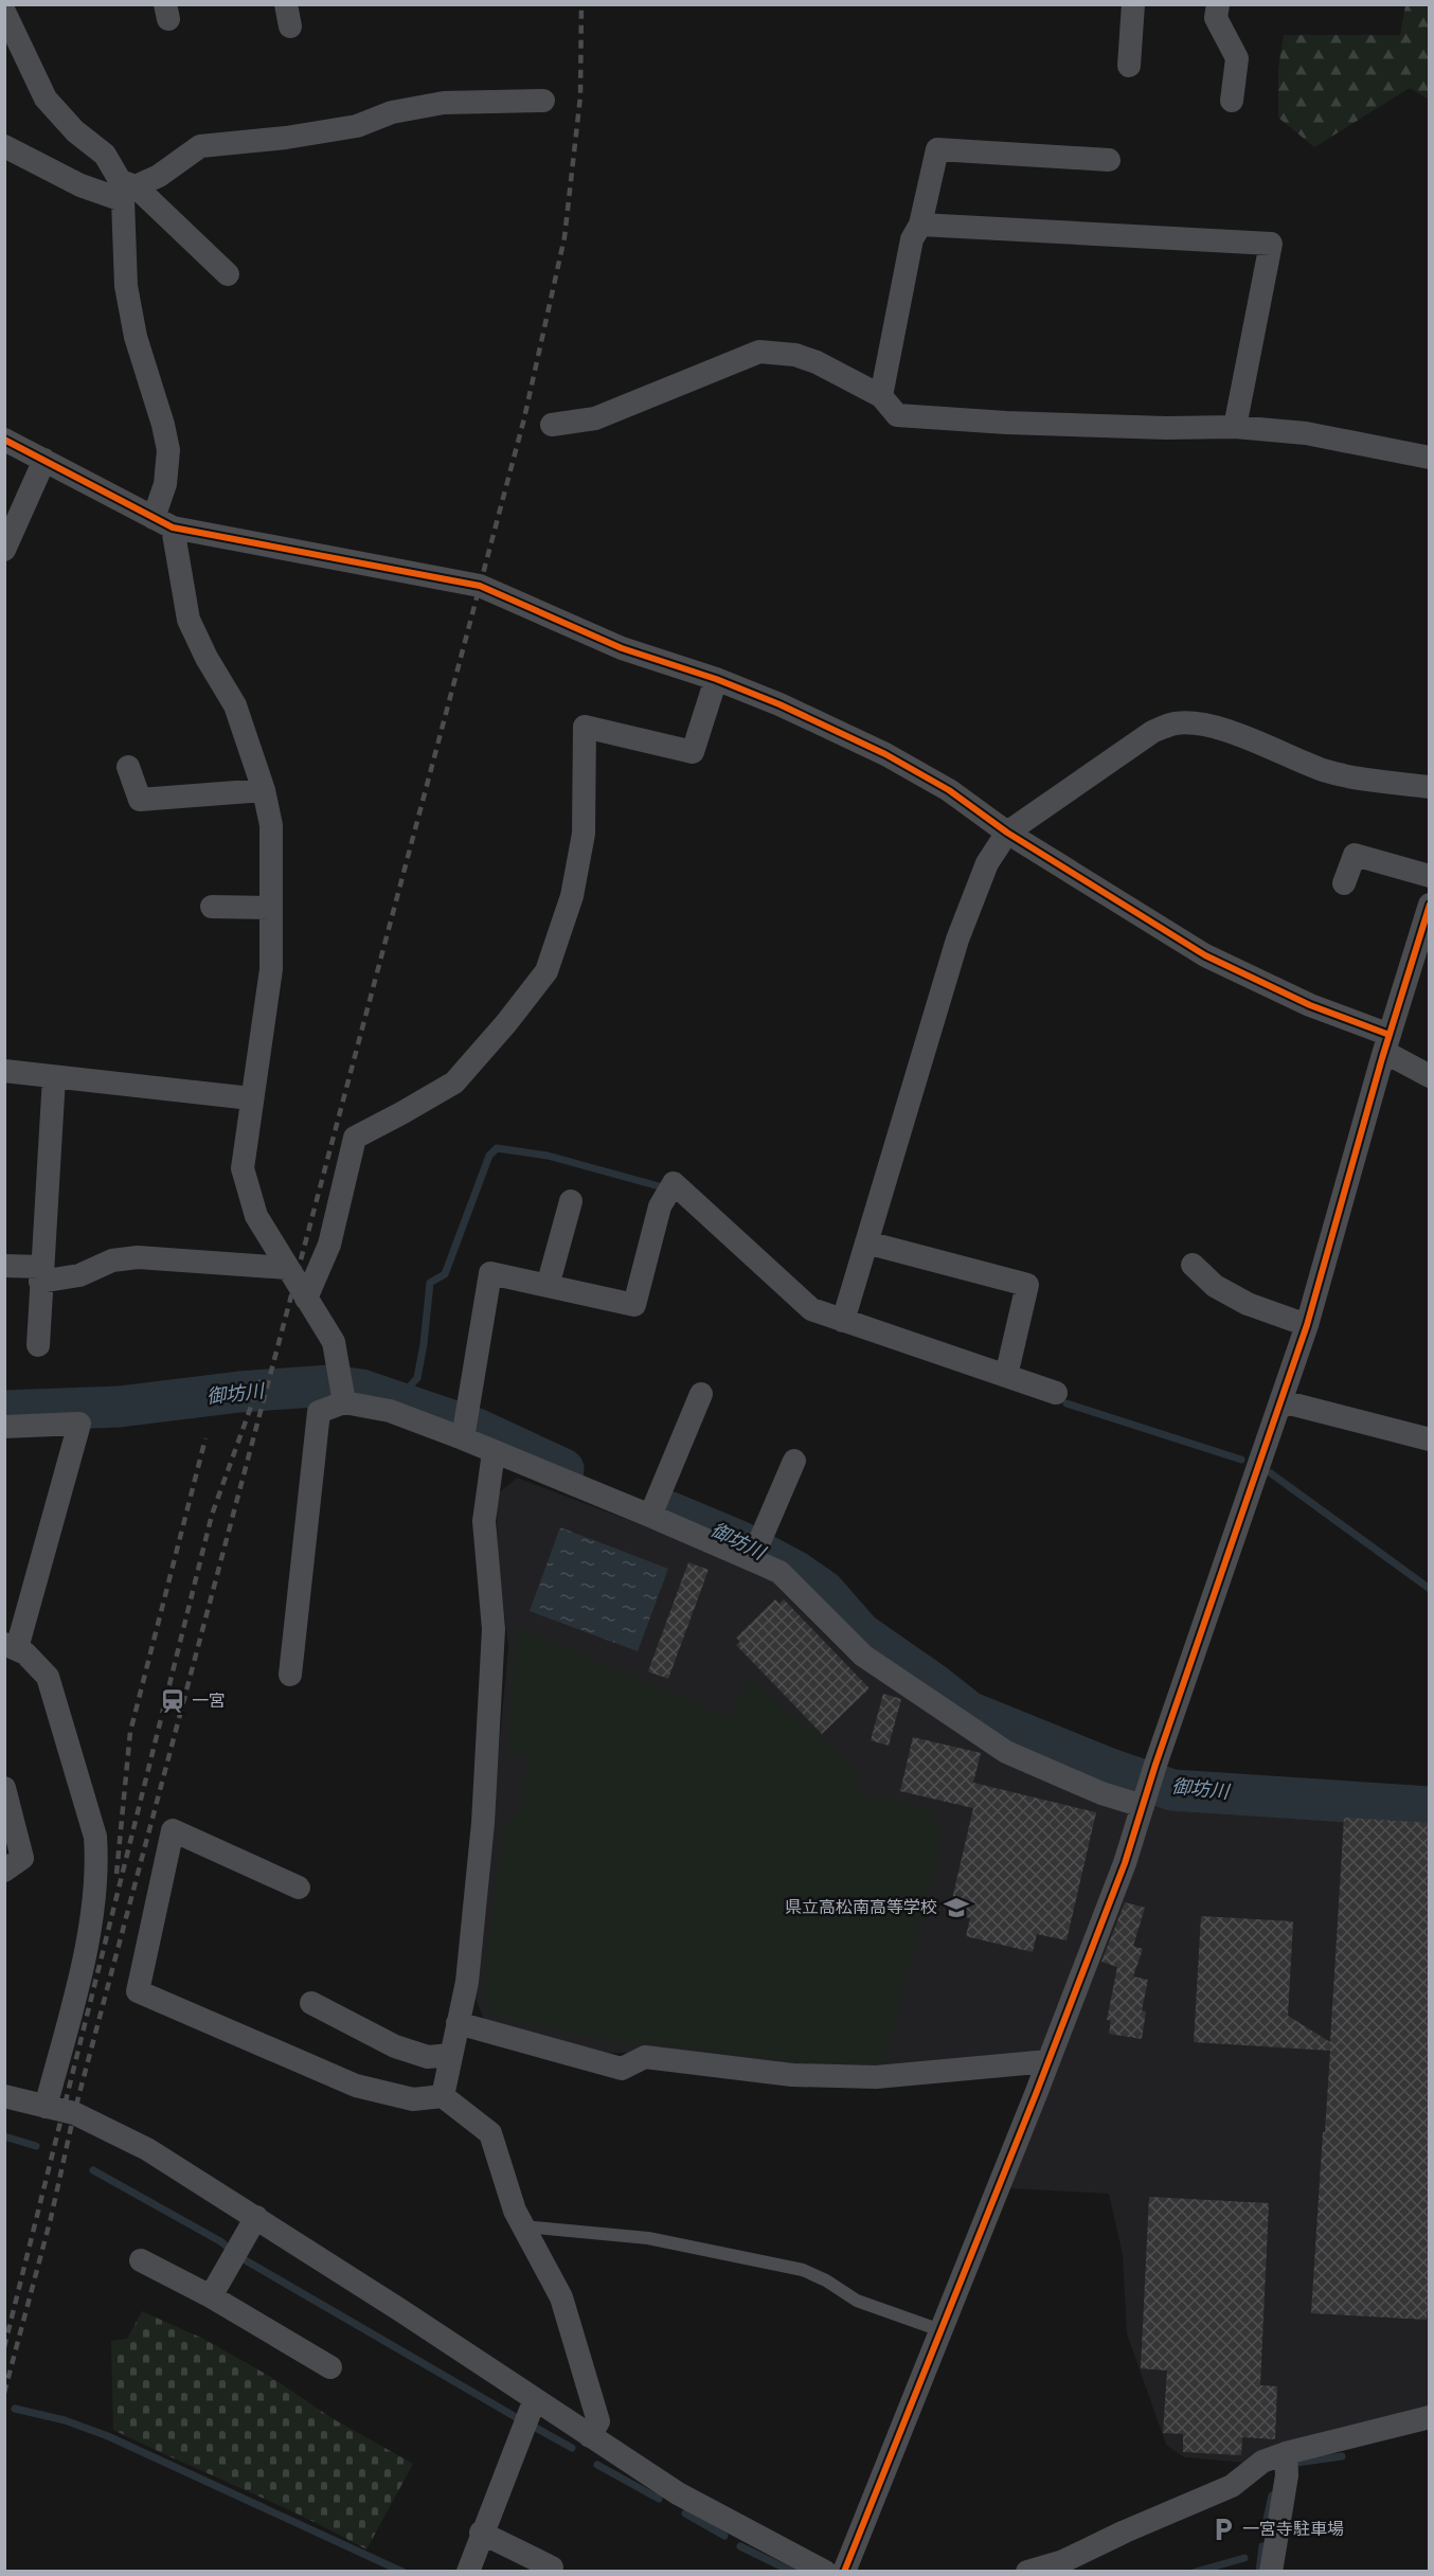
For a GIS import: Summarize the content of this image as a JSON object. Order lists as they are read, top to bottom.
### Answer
{
  "water": ["御坊川"],
  "places": {
    "station": ["一宮"],
    "school or university": ["県立高松南高等学校"],
    "parking": ["一宮寺駐車場"]
  }
}
